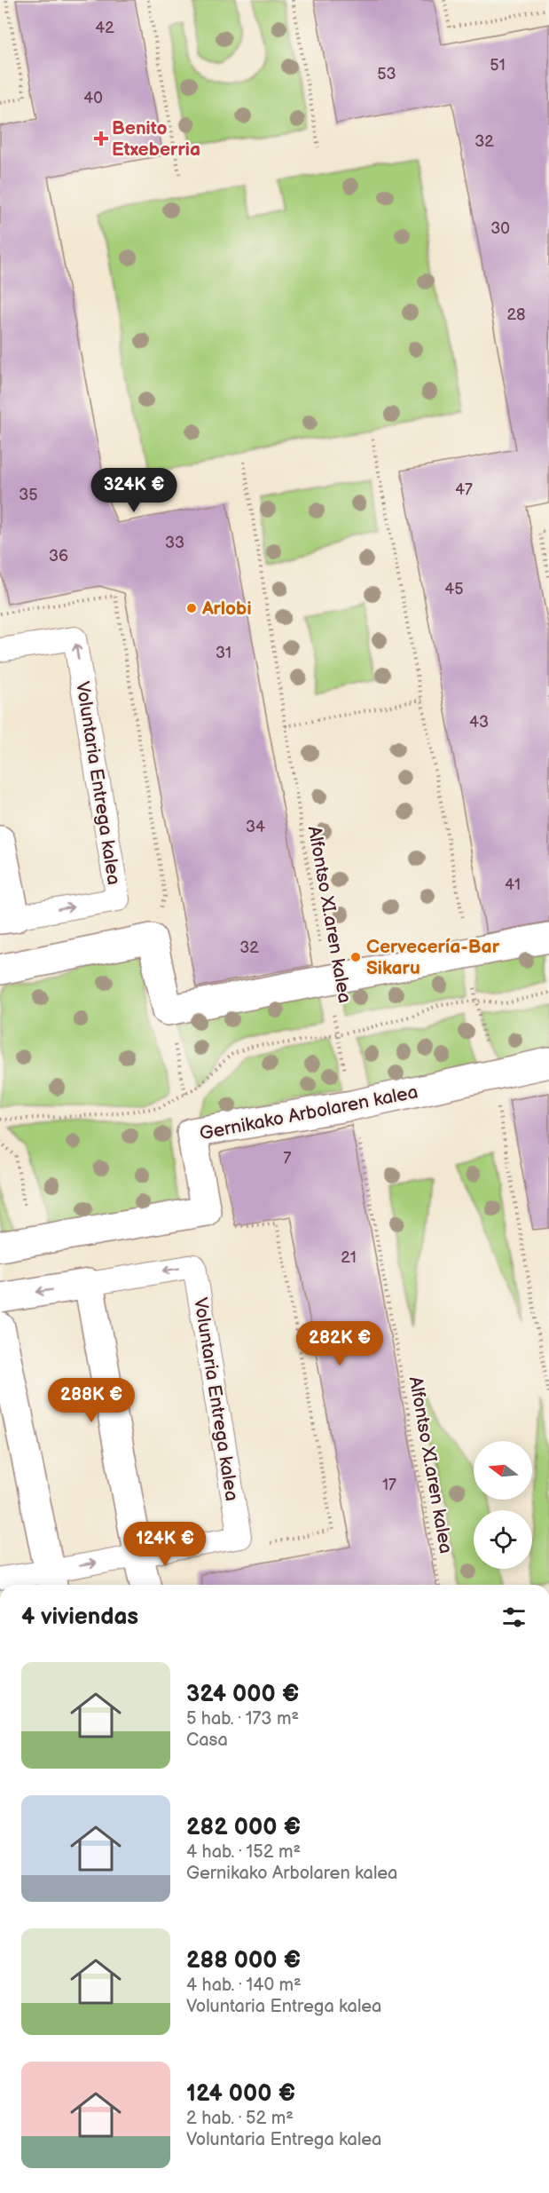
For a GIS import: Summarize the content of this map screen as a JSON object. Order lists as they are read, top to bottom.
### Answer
{
  "streets": {
    "street": ["Voluntaria Entrega kalea", "Gernikako Arbolaren kalea"],
    "path": ["Alfontso XI.aren kalea"]
  },
  "crossings": [
    ["Alfontso XI.aren kalea", "Gernikako Arbolaren kalea"]
  ],
  "places": {
    "health": ["Benito Etxeberria"],
    "other": ["Arlobi", "Cervecería-Bar Sikaru"]
  },
  "house_numbers": [
    "42",
    "51",
    "53",
    "40",
    "32",
    "30",
    "28",
    "47",
    "35",
    "33",
    "36",
    "45",
    "31",
    "43",
    "34",
    "41",
    "32",
    "7",
    "21",
    "17"
  ],
  "north": "left",
  "page": {
    "price": [
      "324K €",
      "282K €",
      "288K €",
      "124K €"
    ],
    "heading": "4 viviendas",
    "list": [
      {
        "name": "324 000 €",
        "note": "5 hab. · 173 m² · Casa"
      },
      {
        "name": "282 000 €",
        "note": "4 hab. · 152 m² · Gernikako Arbolaren kalea"
      },
      {
        "name": "288 000 €",
        "note": "4 hab. · 140 m² · Voluntaria Entrega kalea"
      },
      {
        "name": "124 000 €",
        "note": "2 hab. · 52 m² · Voluntaria Entrega kalea"
      }
    ]
  }
}
